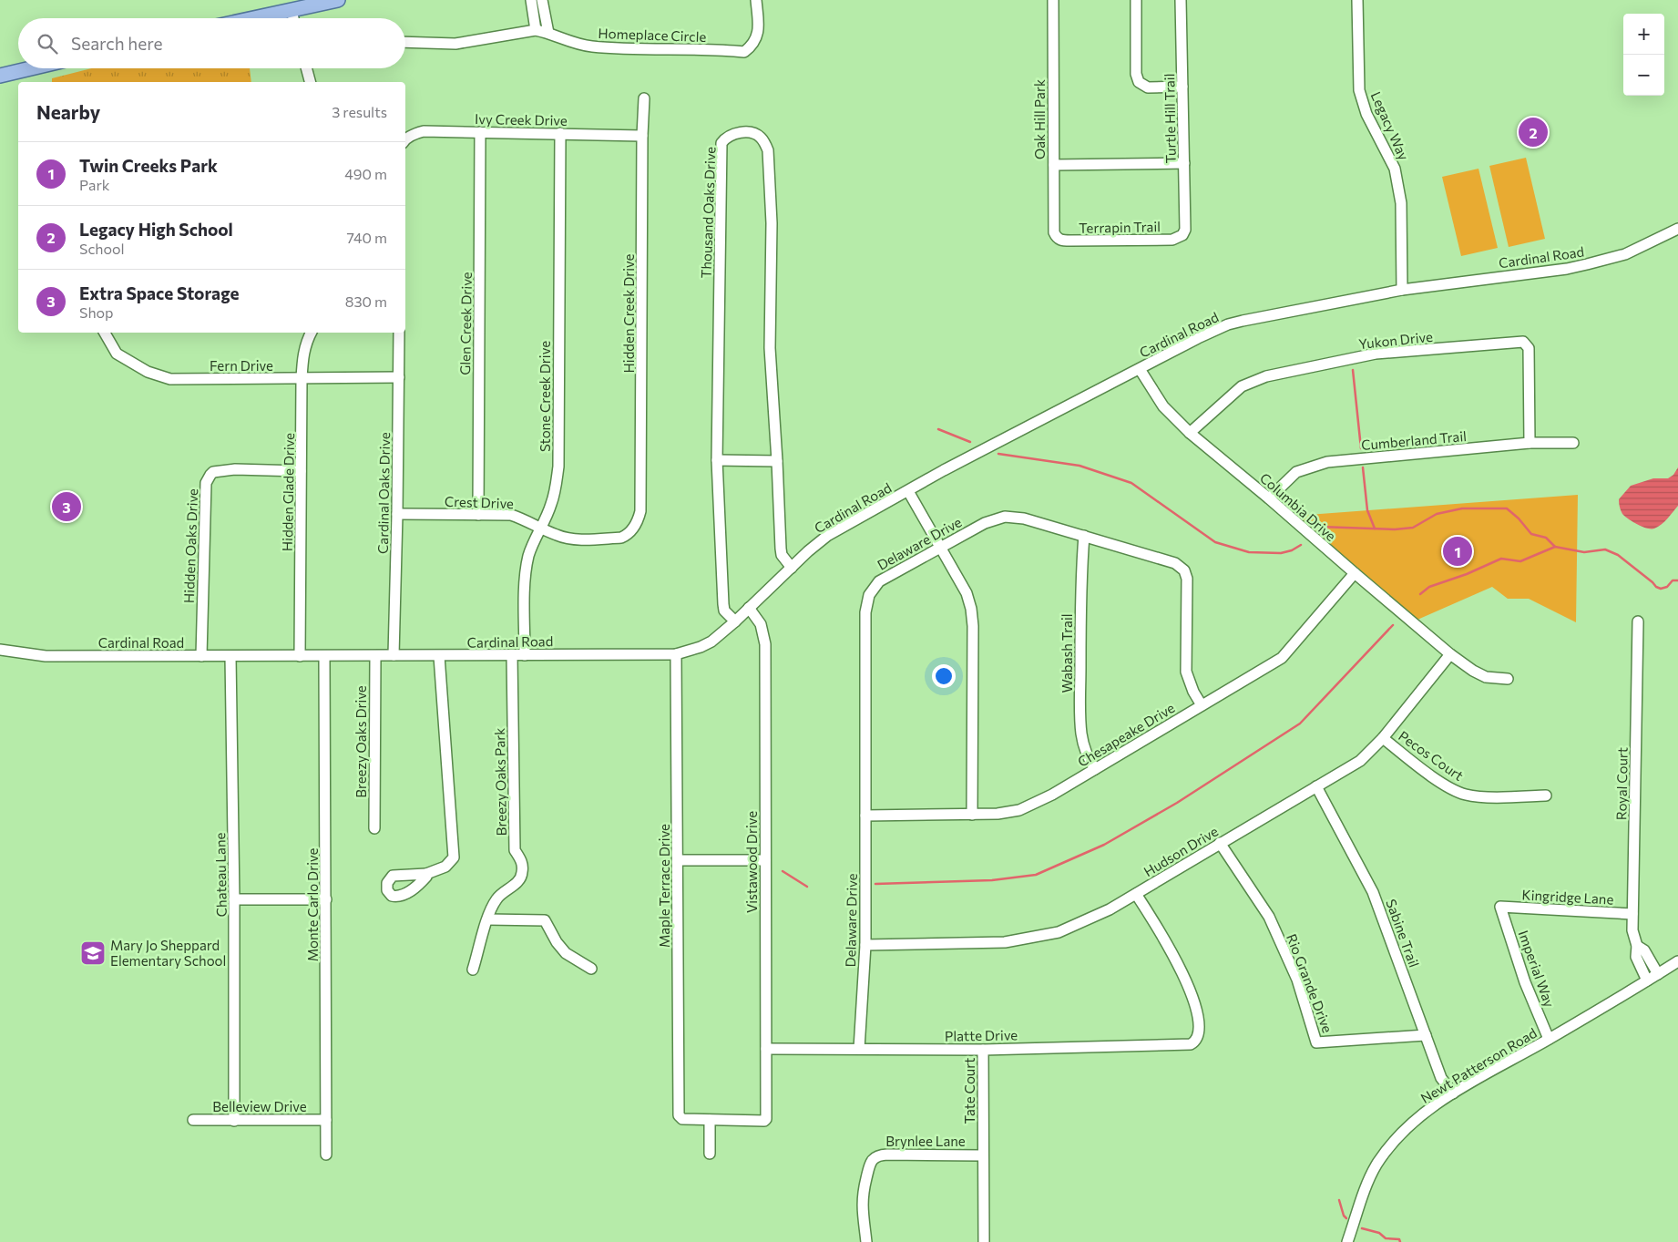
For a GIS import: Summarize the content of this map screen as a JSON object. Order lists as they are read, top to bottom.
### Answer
{
  "streets": {
    "street": [
      "Homeplace Circle",
      "Turtle Hill Trail",
      "Ivy Creek Drive",
      "Oak Hill Park",
      "Legacy Way",
      "Thousand Oaks Drive",
      "Terrapin Trail",
      "Cardinal Road",
      "Hidden Creek Drive",
      "Glen Creek Drive",
      "Yukon Drive",
      "Fern Drive",
      "Stone Creek Drive",
      "Cumberland Trail",
      "Hidden Glade Drive",
      "Cardinal Oaks Drive",
      "Crest Drive",
      "Columbia Drive",
      "Delaware Drive",
      "Hidden Oaks Drive",
      "Wabash Trail",
      "Chesapeake Drive",
      "Breezy Oaks Drive",
      "Pecos Court",
      "Breezy Oaks Park",
      "Royal Court",
      "Hudson Drive",
      "Vistawood Drive",
      "Chateau Lane",
      "Maple Terrace Drive",
      "Kingridge Lane",
      "Monte Carlo Drive",
      "Sabine Trail",
      "Imperial Way",
      "Rio Grande Drive",
      "Platte Drive",
      "Newt Patterson Road",
      "Tate Court",
      "Belleview Drive",
      "Brynlee Lane"
    ]
  },
  "crossings": [
    ["Turtle Hill Trail", "Terrapin Trail"],
    ["Ivy Creek Drive", "Hidden Creek Drive"],
    ["Ivy Creek Drive", "Glen Creek Drive"],
    ["Ivy Creek Drive", "Stone Creek Drive"],
    ["Oak Hill Park", "Terrapin Trail"],
    ["Legacy Way", "Cardinal Road"],
    ["Thousand Oaks Drive", "Cardinal Road"],
    ["Cardinal Road", "Stone Creek Drive"],
    ["Cardinal Road", "Hidden Glade Drive"],
    ["Cardinal Road", "Cardinal Oaks Drive"],
    ["Cardinal Road", "Columbia Drive"],
    ["Cardinal Road", "Hidden Oaks Drive"],
    ["Cardinal Road", "Breezy Oaks Drive"],
    ["Cardinal Road", "Breezy Oaks Park"],
    ["Cardinal Road", "Vistawood Drive"],
    ["Cardinal Road", "Chateau Lane"],
    ["Cardinal Road", "Maple Terrace Drive"],
    ["Cardinal Road", "Monte Carlo Drive"],
    ["Hidden Creek Drive", "Crest Drive"],
    ["Glen Creek Drive", "Crest Drive"],
    ["Yukon Drive", "Cumberland Trail"],
    ["Yukon Drive", "Columbia Drive"],
    ["Fern Drive", "Hidden Glade Drive"],
    ["Fern Drive", "Cardinal Oaks Drive"],
    ["Stone Creek Drive", "Crest Drive"],
    ["Cumberland Trail", "Columbia Drive"],
    ["Hidden Glade Drive", "Hidden Oaks Drive"],
    ["Cardinal Oaks Drive", "Crest Drive"],
    ["Columbia Drive", "Chesapeake Drive"],
    ["Columbia Drive", "Hudson Drive"],
    ["Delaware Drive", "Wabash Trail"],
    ["Delaware Drive", "Chesapeake Drive"],
    ["Delaware Drive", "Hudson Drive"],
    ["Delaware Drive", "Platte Drive"],
    ["Wabash Trail", "Chesapeake Drive"],
    ["Pecos Court", "Hudson Drive"],
    ["Royal Court", "Kingridge Lane"],
    ["Royal Court", "Newt Patterson Road"],
    ["Hudson Drive", "Sabine Trail"],
    ["Hudson Drive", "Rio Grande Drive"],
    ["Hudson Drive", "Platte Drive"],
    ["Vistawood Drive", "Maple Terrace Drive"],
    ["Vistawood Drive", "Platte Drive"],
    ["Chateau Lane", "Belleview Drive"],
    ["Kingridge Lane", "Imperial Way"],
    ["Monte Carlo Drive", "Belleview Drive"],
    ["Sabine Trail", "Rio Grande Drive"],
    ["Sabine Trail", "Newt Patterson Road"],
    ["Imperial Way", "Newt Patterson Road"],
    ["Platte Drive", "Tate Court"],
    ["Tate Court", "Brynlee Lane"]
  ],
  "places": {
    "school or university": ["Mary Jo Sheppard Elementary School"]
  },
  "page": {
    "map_buttons": ["+", "−"],
    "search": "Search here",
    "heading": ["Nearby", "3 results"],
    "pins": ["2", "3", "1"],
    "list": [
      {
        "mark": "1",
        "name": "Twin Creeks Park",
        "note": "Park",
        "value": "490 m"
      },
      {
        "mark": "2",
        "name": "Legacy High School",
        "note": "School",
        "value": "740 m"
      },
      {
        "mark": "3",
        "name": "Extra Space Storage",
        "note": "Shop",
        "value": "830 m"
      }
    ]
  }
}
